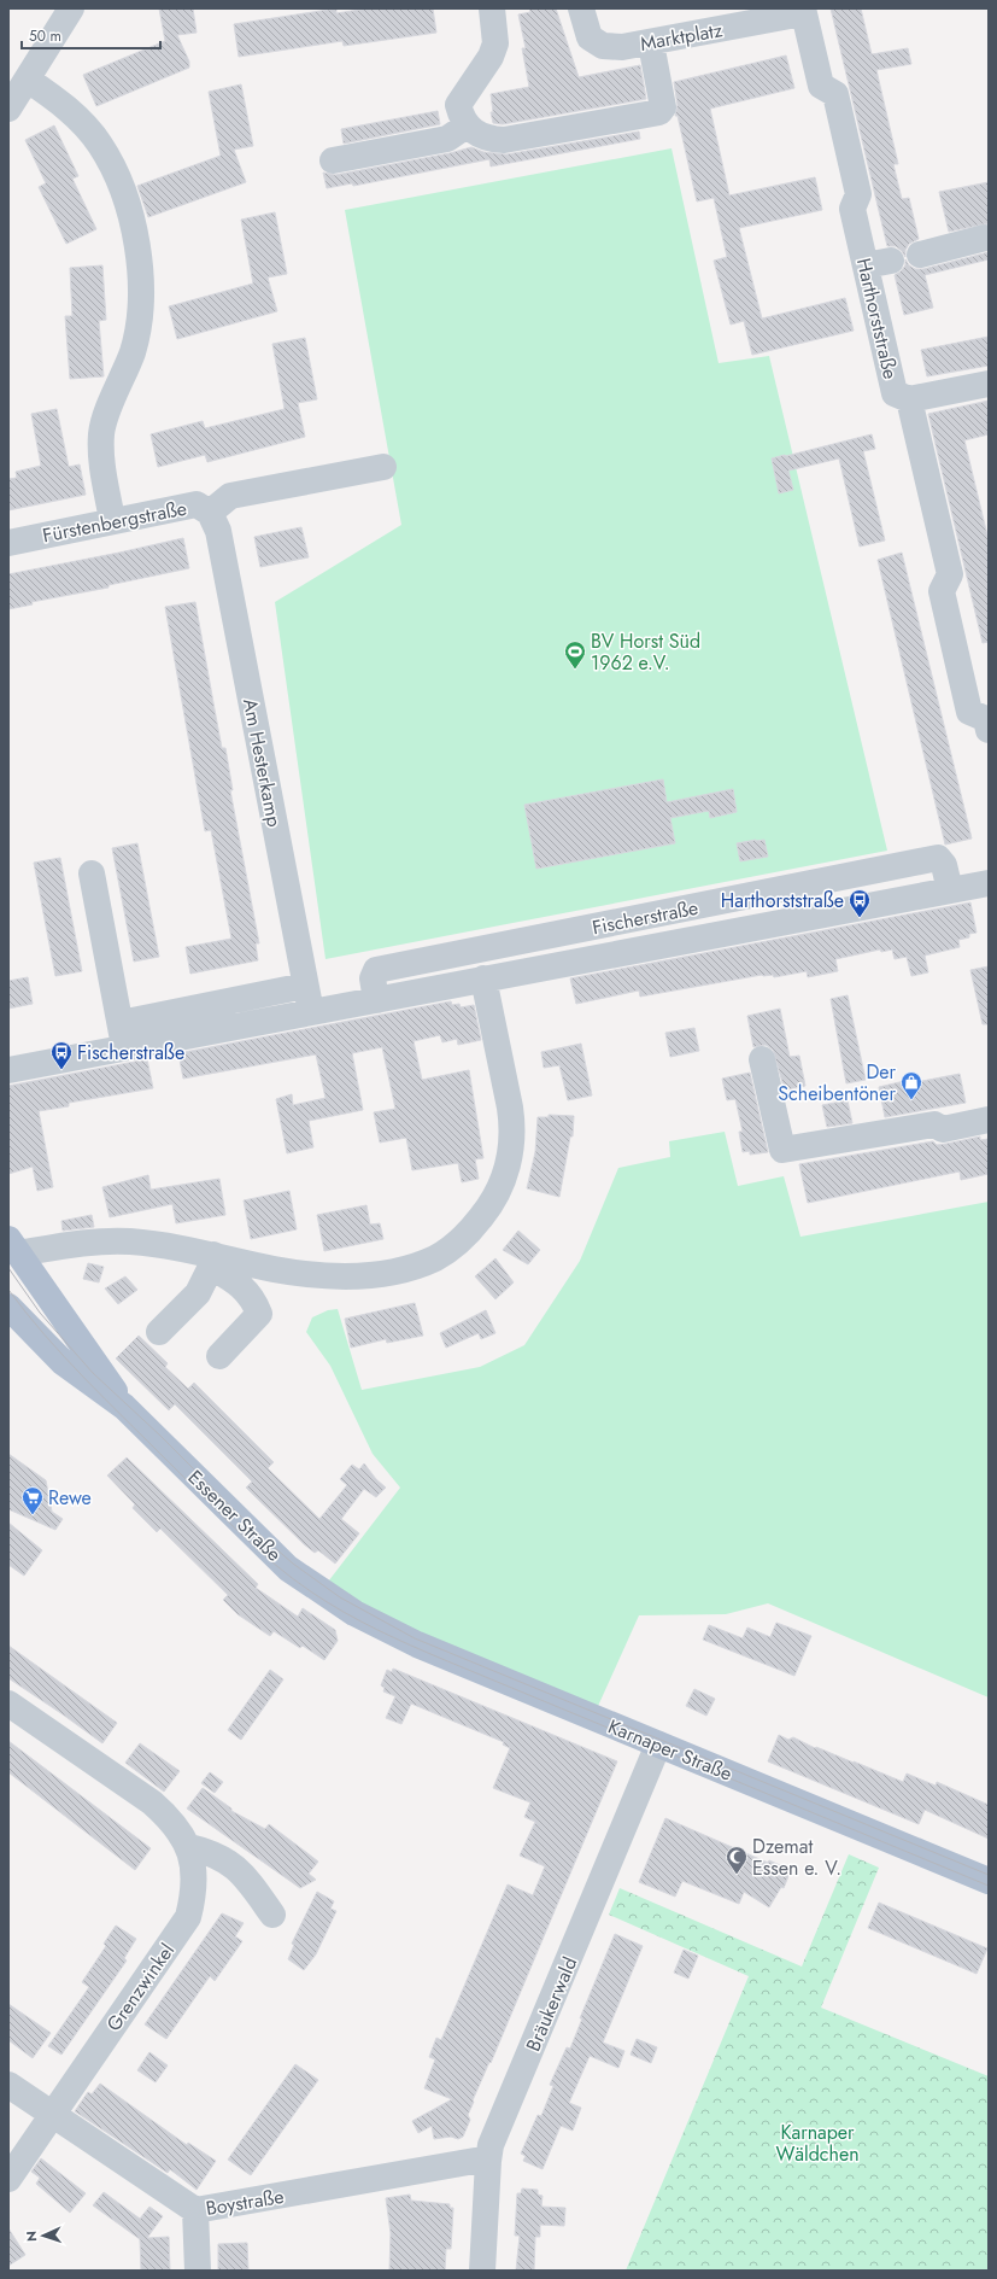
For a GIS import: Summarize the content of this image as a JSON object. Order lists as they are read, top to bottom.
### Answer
{
  "streets": {
    "main road": ["Essener Straße", "Karnaper Straße"],
    "street": [
      "Marktplatz",
      "Harthorststraße",
      "Fürstenbergstraße",
      "Am Hesterkamp",
      "Fischerstraße",
      "Grenzwinkel",
      "Bräukerwald",
      "Boystraße"
    ]
  },
  "crossings": [
    ["Marktplatz", "Harthorststraße"],
    ["Fürstenbergstraße", "Am Hesterkamp"],
    ["Am Hesterkamp", "Fischerstraße"],
    ["Essener Straße", "Karnaper Straße"],
    ["Karnaper Straße", "Bräukerwald"],
    ["Grenzwinkel", "Boystraße"],
    ["Bräukerwald", "Boystraße"]
  ],
  "parks": ["Karnaper Wäldchen"],
  "places": {
    "sports": ["BV Horst Süd 1962 e.V."],
    "bus stop": ["Harthorststraße", "Fischerstraße"],
    "shop": ["Der Scheibentöner"],
    "supermarket": ["Rewe"],
    "mosque": ["Dzemat Essen e. V."]
  },
  "scale_bar": "50 m",
  "north": "left"
}
